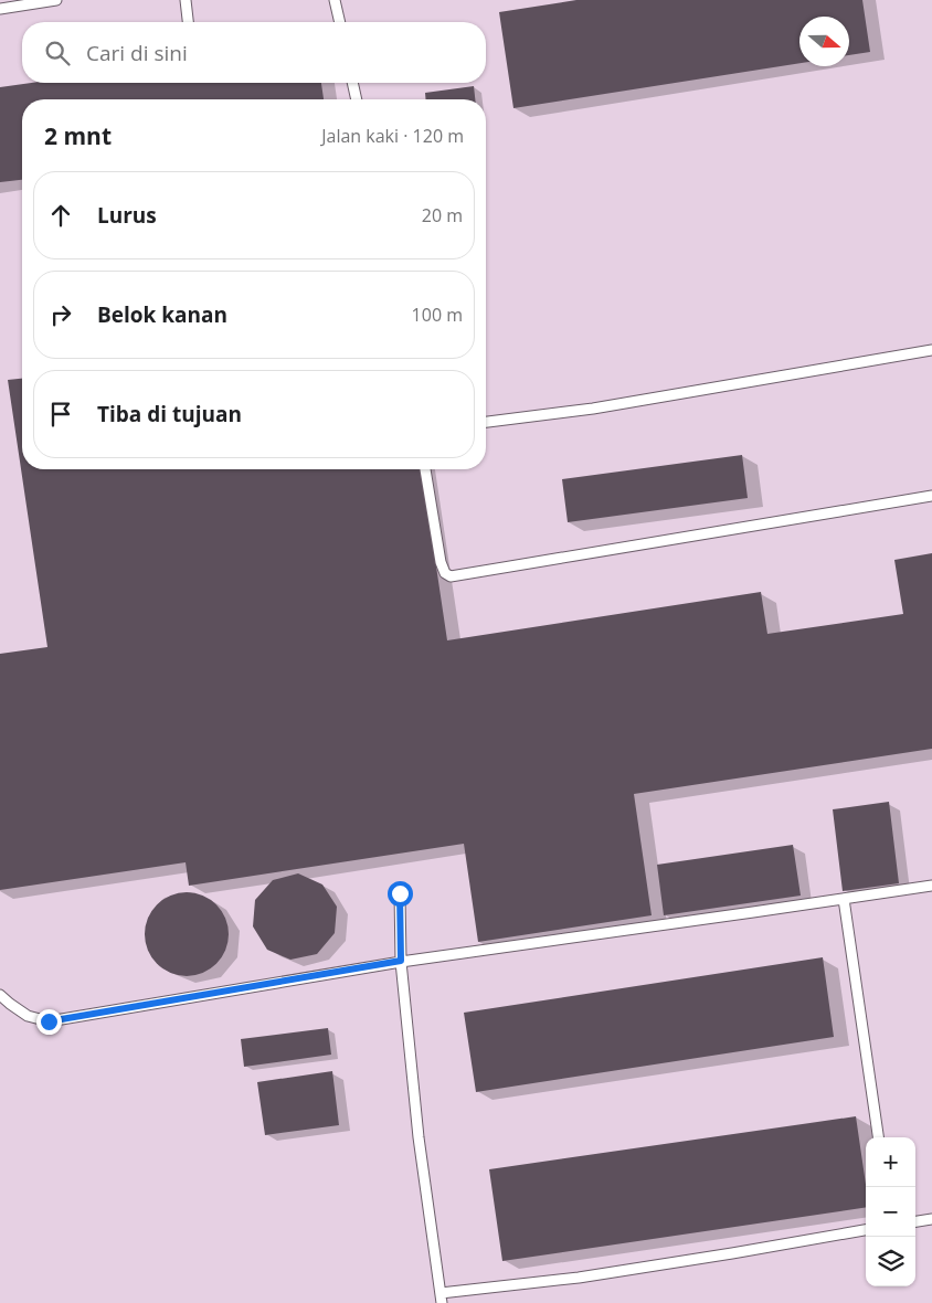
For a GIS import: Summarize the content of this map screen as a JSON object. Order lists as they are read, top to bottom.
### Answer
{
  "north": "right",
  "page": {
    "search": "Cari di sini",
    "heading": ["2 mnt", "Jalan kaki · 120 m"],
    "list": [
      ["Lurus", "20 m"],
      ["Belok kanan", "100 m"],
      "Tiba di tujuan"
    ],
    "map_buttons": ["+", "−"]
  }
}
